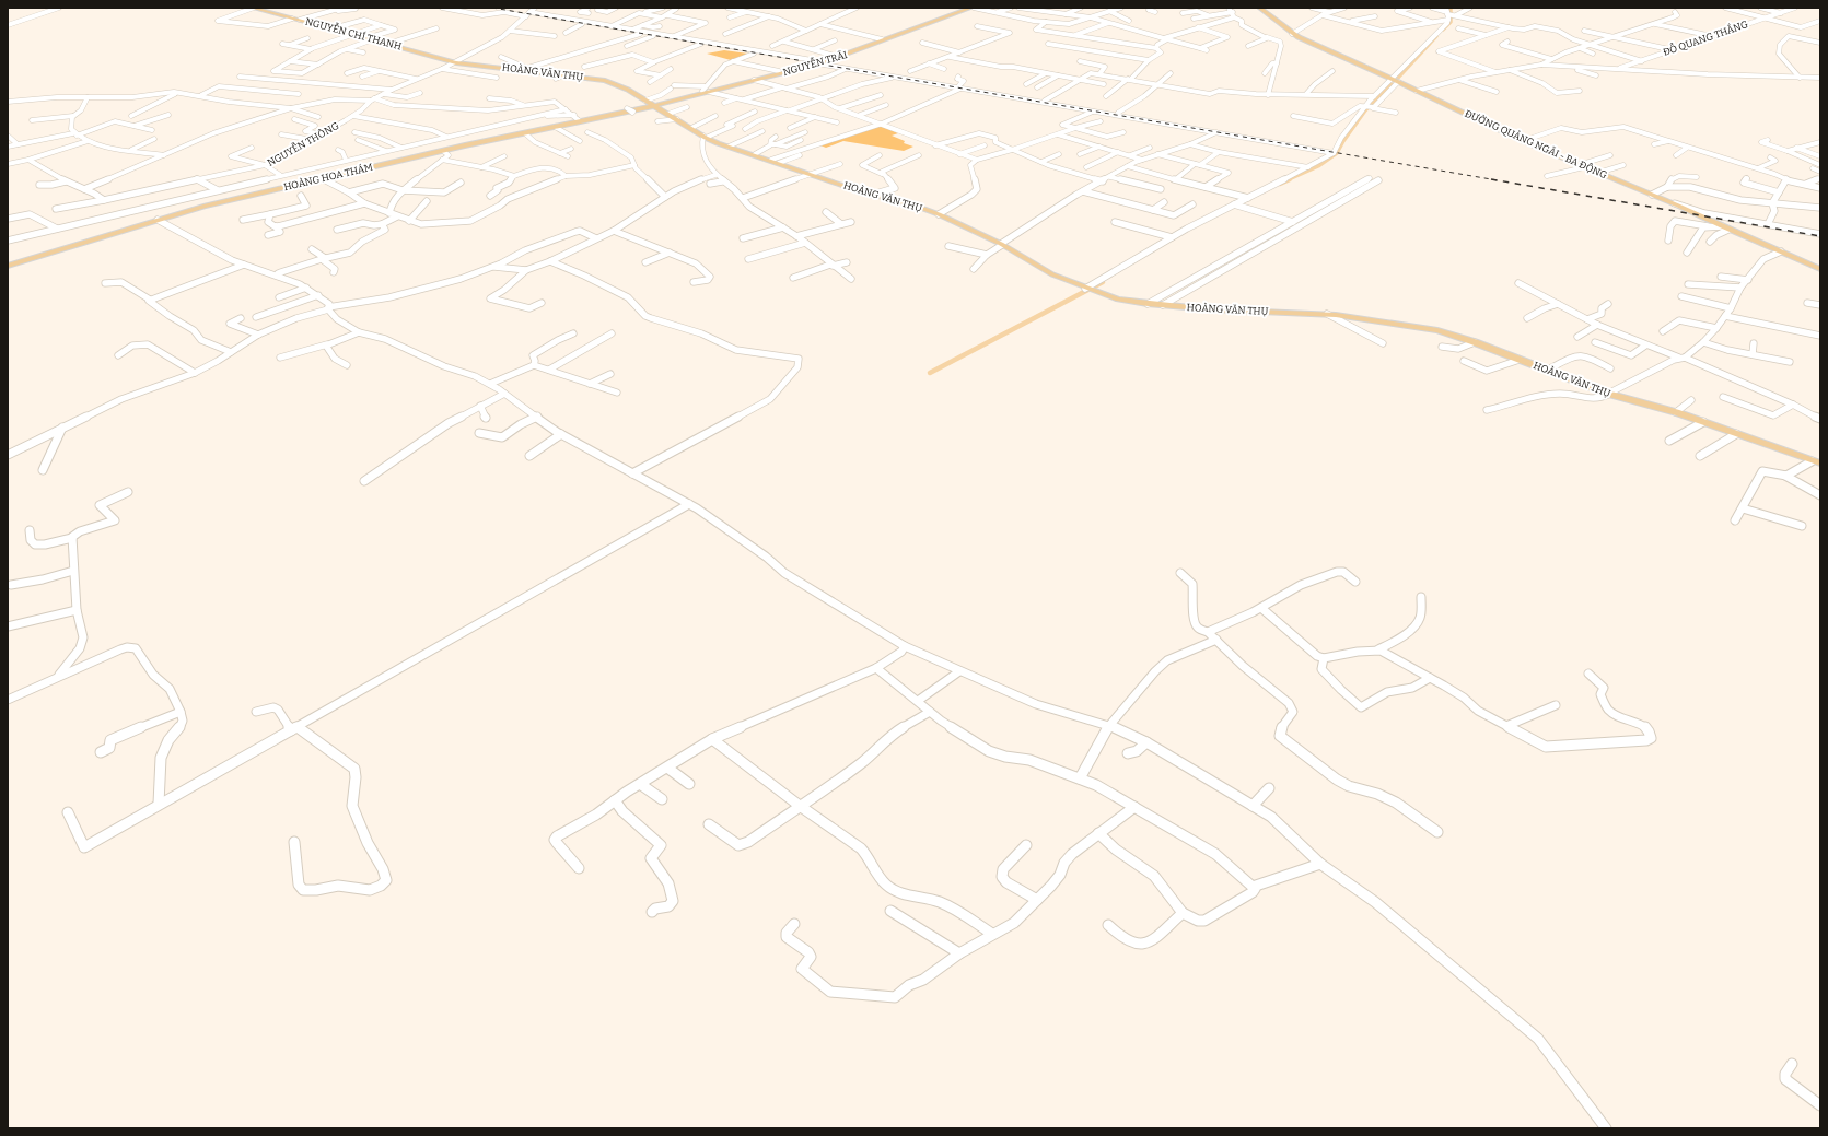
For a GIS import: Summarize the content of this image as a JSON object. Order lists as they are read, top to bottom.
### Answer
{
  "streets": {
    "main road": [
      "NGUYỄN CHÍ THANH",
      "NGUYỄN TRÃI",
      "HOÀNG VĂN THỤ",
      "ĐƯỜNG QUẢNG NGÃI - BA ĐỘNG",
      "HOÀNG HOA THÁM"
    ],
    "street": ["ĐỖ QUANG THẮNG", "NGUYỄN THÔNG"]
  },
  "crossings": [
    ["NGUYỄN CHÍ THANH", "HOÀNG VĂN THỤ"],
    ["NGUYỄN CHÍ THANH", "NGUYỄN THÔNG"],
    ["NGUYỄN TRÃI", "HOÀNG VĂN THỤ"],
    ["NGUYỄN TRÃI", "HOÀNG HOA THÁM"],
    ["HOÀNG VĂN THỤ", "NGUYỄN THÔNG"],
    ["HOÀNG VĂN THỤ", "HOÀNG HOA THÁM"]
  ]
}
